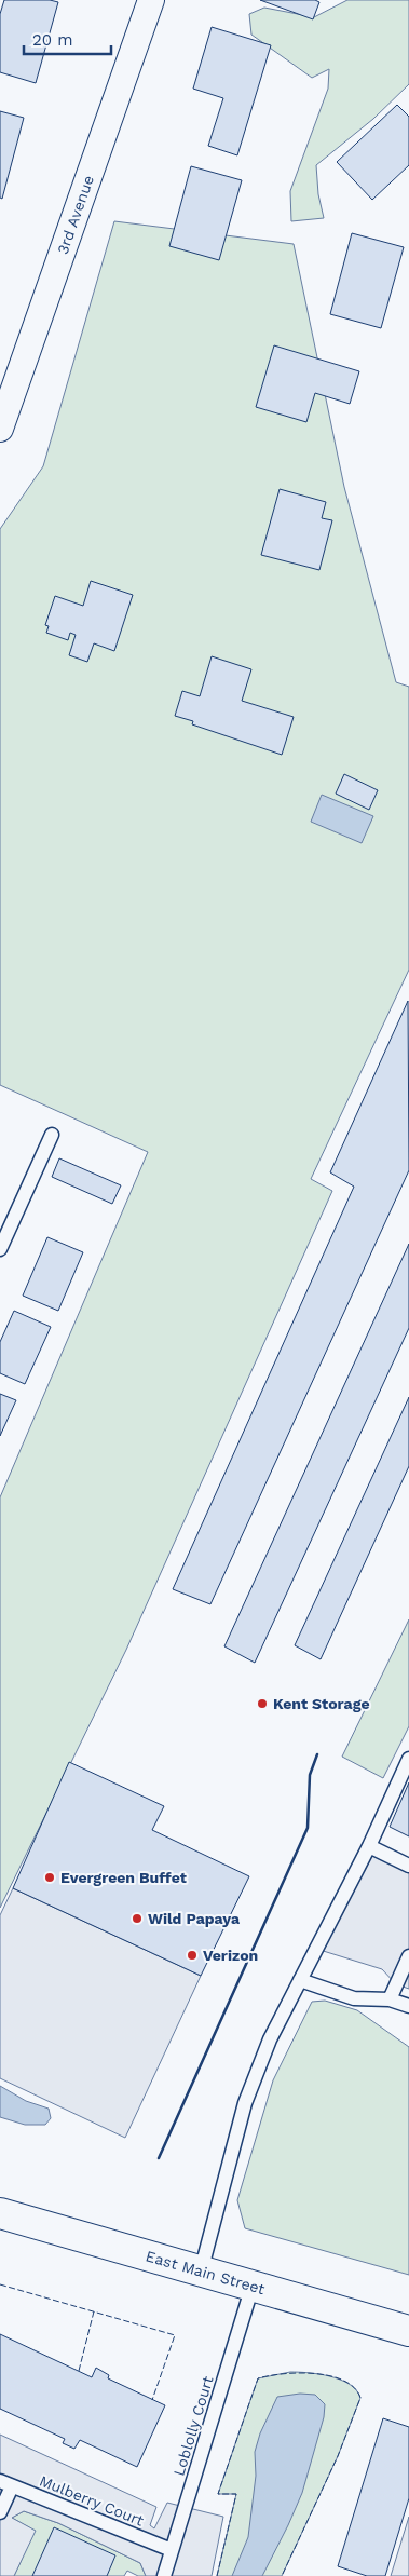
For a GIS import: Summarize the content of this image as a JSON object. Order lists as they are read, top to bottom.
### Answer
{
  "streets": {
    "main road": ["East Main Street"],
    "street": ["3rd Avenue"],
    "lane": ["Loblolly Court", "Mulberry Court"]
  },
  "crossings": [
    ["East Main Street", "Loblolly Court"],
    ["Loblolly Court", "Mulberry Court"]
  ],
  "places": [
    "Kent Storage",
    "Evergreen Buffet",
    "Wild Papaya",
    "Verizon"
  ],
  "scale_bar": "20 m"
}
